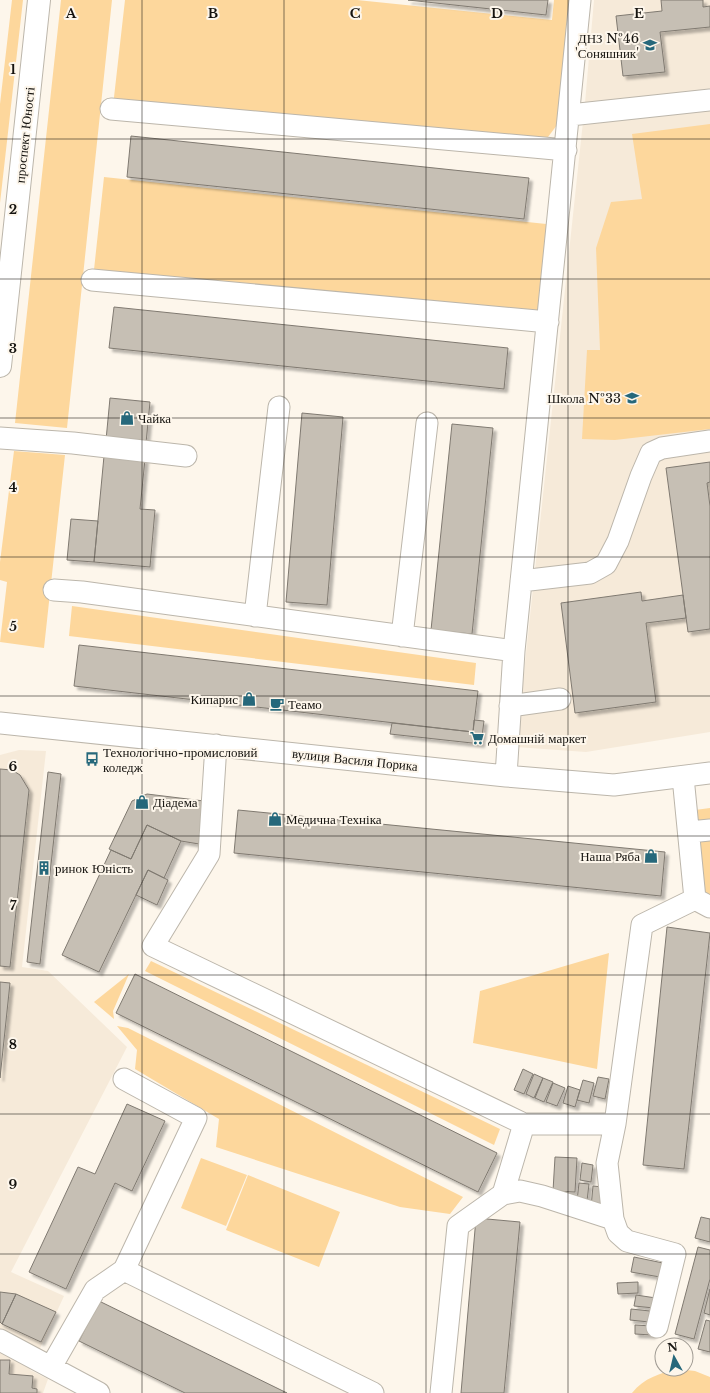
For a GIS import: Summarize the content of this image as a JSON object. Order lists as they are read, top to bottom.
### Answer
{
  "streets": {
    "main road": ["проспект Юності"],
    "street": ["вулиця Василя Порика"]
  },
  "places": {
    "school or university": ["ДНЗ №46 'Соняшник'", "Школа №33"],
    "shop": [
      "Чайка",
      "Кипарис",
      "Діадема",
      "Медична Техніка",
      "Наша Ряба"
    ],
    "cafe": ["Теамо"],
    "supermarket": ["Домашній маркет"],
    "bus stop": ["Технологічно-промисловий коледж"],
    "building": ["ринок Юність"]
  },
  "north": "top",
  "grid": {
    "columns": [
      "A",
      "B",
      "C",
      "D",
      "E"
    ],
    "rows": [
      "1",
      "2",
      "3",
      "4",
      "5",
      "6",
      "7",
      "8",
      "9"
    ]
  }
}
